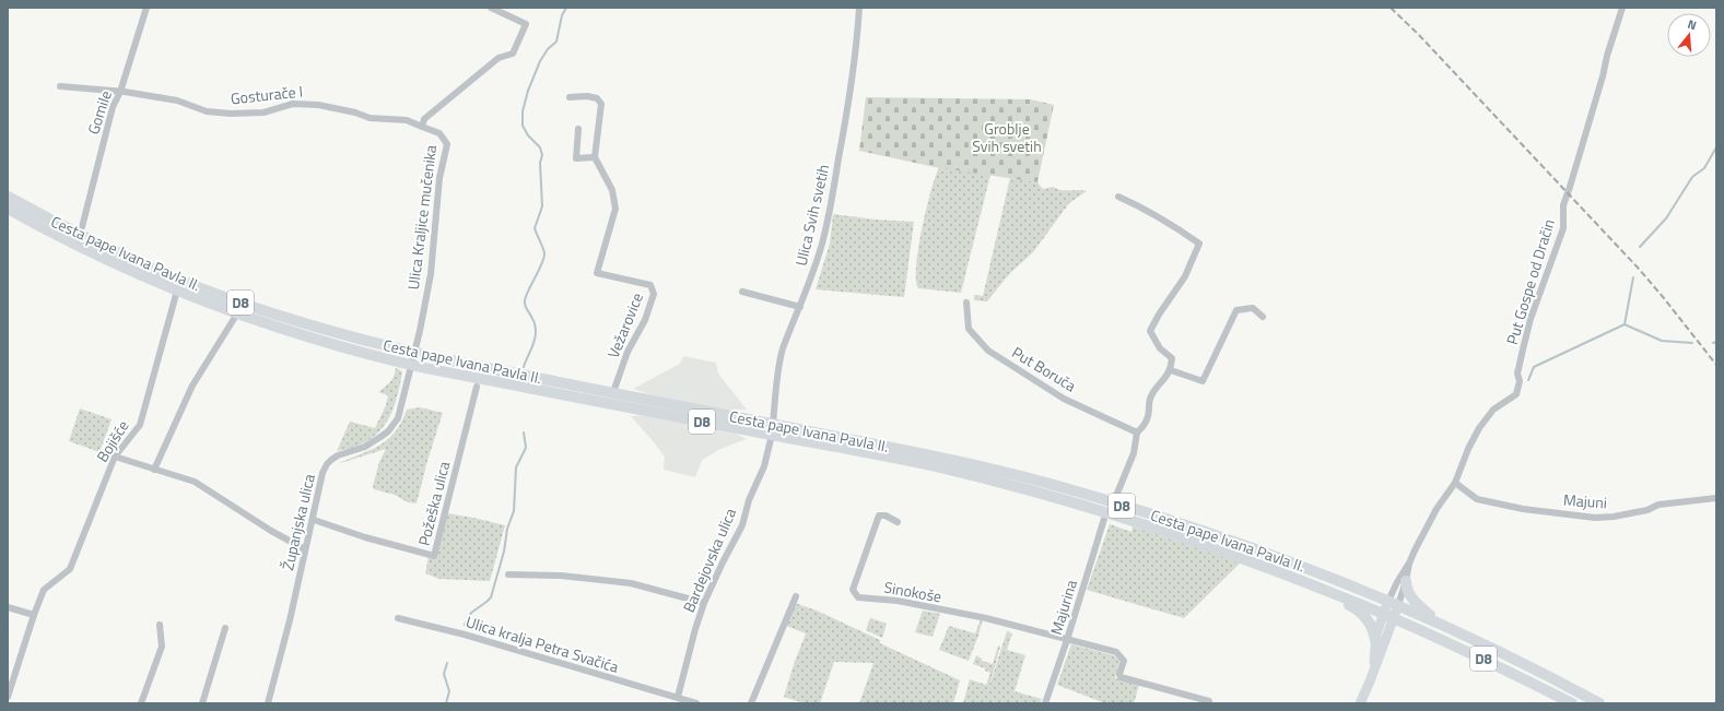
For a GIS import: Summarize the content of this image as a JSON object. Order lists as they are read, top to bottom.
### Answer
{
  "streets": {
    "main road": ["Cesta pape Ivana Pavla II.", "D8"],
    "street": [
      "Gosturače I",
      "Gomile",
      "Ulica Svih svetih",
      "Ulica Kraljice mučenika",
      "Put Gospe od Dračin",
      "Vežarovice",
      "Put Boruča",
      "Bojišće",
      "Majuni",
      "Požeška ulica",
      "Županjska ulica",
      "Bardejovska ulica",
      "Sinokoše",
      "Majurina",
      "Ulica kralja Petra Svačića"
    ]
  },
  "crossings": [
    ["Gosturače I", "Gomile"],
    ["Gosturače I", "Ulica Kraljice mučenika"],
    ["Ulica Svih svetih", "Cesta pape Ivana Pavla II."],
    ["Ulica Svih svetih", "Bardejovska ulica"],
    ["Ulica Kraljice mučenika", "Županjska ulica"],
    ["Cesta pape Ivana Pavla II.", "Put Gospe od Dračin"],
    ["Cesta pape Ivana Pavla II.", "Vežarovice"],
    ["Cesta pape Ivana Pavla II.", "Bojišće"],
    ["Cesta pape Ivana Pavla II.", "Bardejovska ulica"],
    ["Put Gospe od Dračin", "Majuni"],
    ["Požeška ulica", "Županjska ulica"],
    ["Bardejovska ulica", "Ulica kralja Petra Svačića"],
    ["Sinokoše", "Majurina"]
  ],
  "parks": ["Groblje Svih svetih"],
  "north": "top"
}
